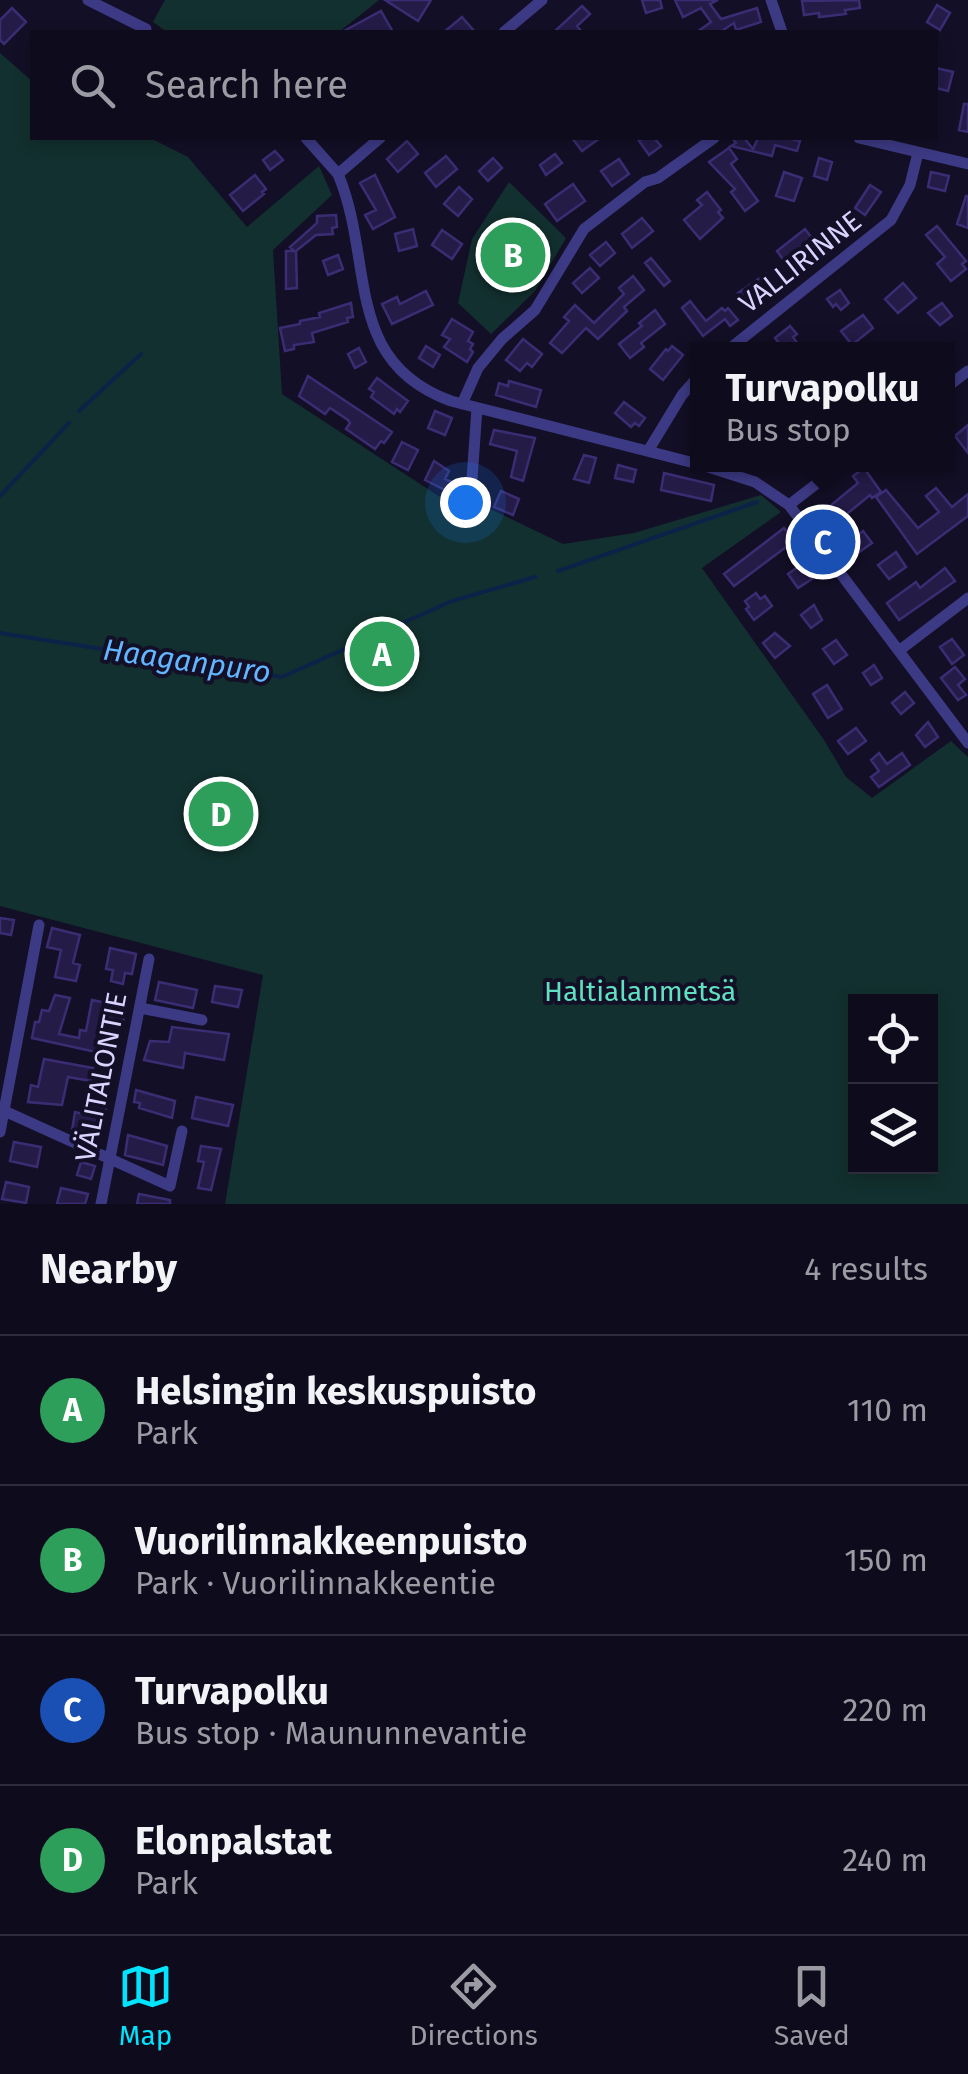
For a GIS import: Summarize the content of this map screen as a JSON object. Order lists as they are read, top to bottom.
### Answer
{
  "streets": {
    "street": ["VALLIRINNE", "VÄLITALONTIE"]
  },
  "water": ["Haaganpuro"],
  "parks": ["Haltialanmetsä"],
  "page": {
    "search": "Search here",
    "pins": [
      "B",
      "C",
      "A",
      "D"
    ],
    "popup": ["Turvapolku", "Bus stop"],
    "heading": ["Nearby", "4 results"],
    "list": [
      {
        "mark": "A",
        "name": "Helsingin keskuspuisto",
        "note": "Park",
        "value": "110 m"
      },
      {
        "mark": "B",
        "name": "Vuorilinnakkeenpuisto",
        "note": "Park · Vuorilinnakkeentie",
        "value": "150 m"
      },
      {
        "mark": "C",
        "name": "Turvapolku",
        "note": "Bus stop · Maununnevantie",
        "value": "220 m"
      },
      {
        "mark": "D",
        "name": "Elonpalstat",
        "note": "Park",
        "value": "240 m"
      }
    ],
    "nav": ["Map", "Directions", "Saved"]
  }
}
